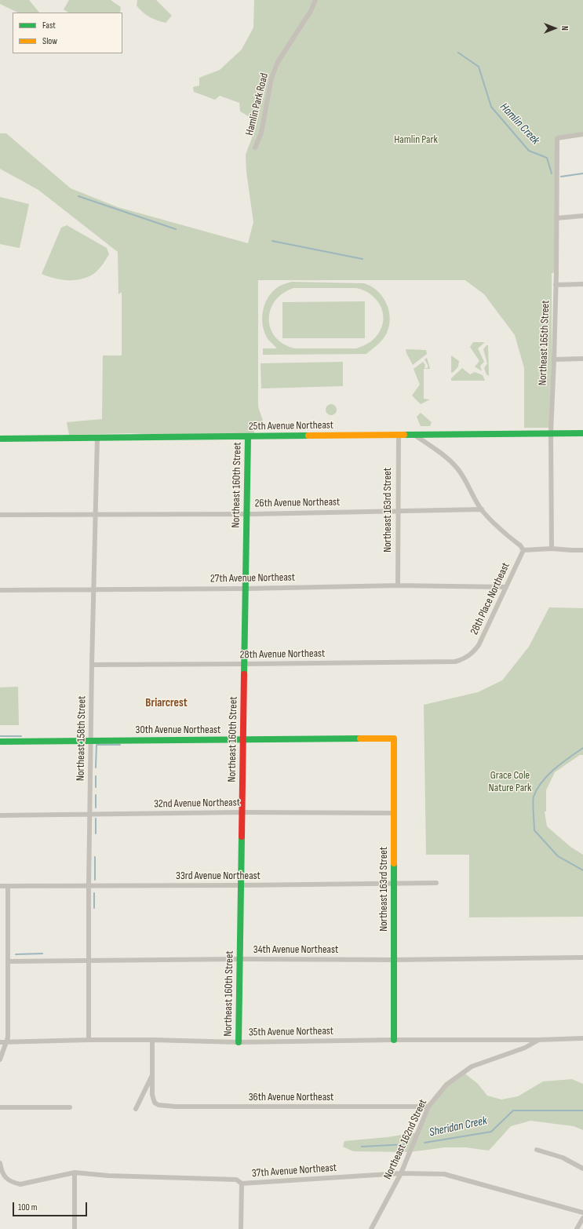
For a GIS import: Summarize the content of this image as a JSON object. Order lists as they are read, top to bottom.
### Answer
{
  "streets": {
    "street": [
      "Hamlin Park Road",
      "Northeast 165th Street",
      "25th Avenue Northeast",
      "Northeast 160th Street",
      "26th Avenue Northeast",
      "Northeast 163rd Street",
      "27th Avenue Northeast",
      "28th Place Northeast",
      "28th Avenue Northeast",
      "30th Avenue Northeast",
      "Northeast 158th Street",
      "32nd Avenue Northeast",
      "33rd Avenue Northeast",
      "34th Avenue Northeast",
      "35th Avenue Northeast",
      "36th Avenue Northeast",
      "Northeast 162nd Street",
      "37th Avenue Northeast"
    ]
  },
  "crossings": [
    ["Northeast 165th Street", "25th Avenue Northeast"],
    ["25th Avenue Northeast", "Northeast 160th Street"],
    ["25th Avenue Northeast", "Northeast 163rd Street"],
    ["25th Avenue Northeast", "Northeast 158th Street"],
    ["Northeast 160th Street", "26th Avenue Northeast"],
    ["Northeast 160th Street", "27th Avenue Northeast"],
    ["Northeast 160th Street", "28th Avenue Northeast"],
    ["Northeast 160th Street", "30th Avenue Northeast"],
    ["Northeast 160th Street", "32nd Avenue Northeast"],
    ["Northeast 160th Street", "33rd Avenue Northeast"],
    ["Northeast 160th Street", "34th Avenue Northeast"],
    ["Northeast 160th Street", "35th Avenue Northeast"],
    ["26th Avenue Northeast", "Northeast 163rd Street"],
    ["26th Avenue Northeast", "Northeast 158th Street"],
    ["Northeast 163rd Street", "27th Avenue Northeast"],
    ["Northeast 163rd Street", "30th Avenue Northeast"],
    ["Northeast 163rd Street", "32nd Avenue Northeast"],
    ["Northeast 163rd Street", "33rd Avenue Northeast"],
    ["Northeast 163rd Street", "34th Avenue Northeast"],
    ["Northeast 163rd Street", "35th Avenue Northeast"],
    ["27th Avenue Northeast", "28th Place Northeast"],
    ["27th Avenue Northeast", "Northeast 158th Street"],
    ["28th Place Northeast", "28th Avenue Northeast"],
    ["28th Avenue Northeast", "Northeast 158th Street"],
    ["30th Avenue Northeast", "Northeast 158th Street"],
    ["Northeast 158th Street", "32nd Avenue Northeast"],
    ["Northeast 158th Street", "33rd Avenue Northeast"],
    ["Northeast 158th Street", "34th Avenue Northeast"],
    ["Northeast 158th Street", "35th Avenue Northeast"],
    ["35th Avenue Northeast", "Northeast 162nd Street"],
    ["36th Avenue Northeast", "Northeast 162nd Street"],
    ["Northeast 162nd Street", "37th Avenue Northeast"]
  ],
  "districts": ["Briarcrest"],
  "water": ["Hamlin Creek", "Sheridan Creek"],
  "parks": ["Hamlin Park", "Grace Cole Nature Park"],
  "legend": ["Fast", "Slow"],
  "scale_bar": "100 m",
  "north": "right"
}
